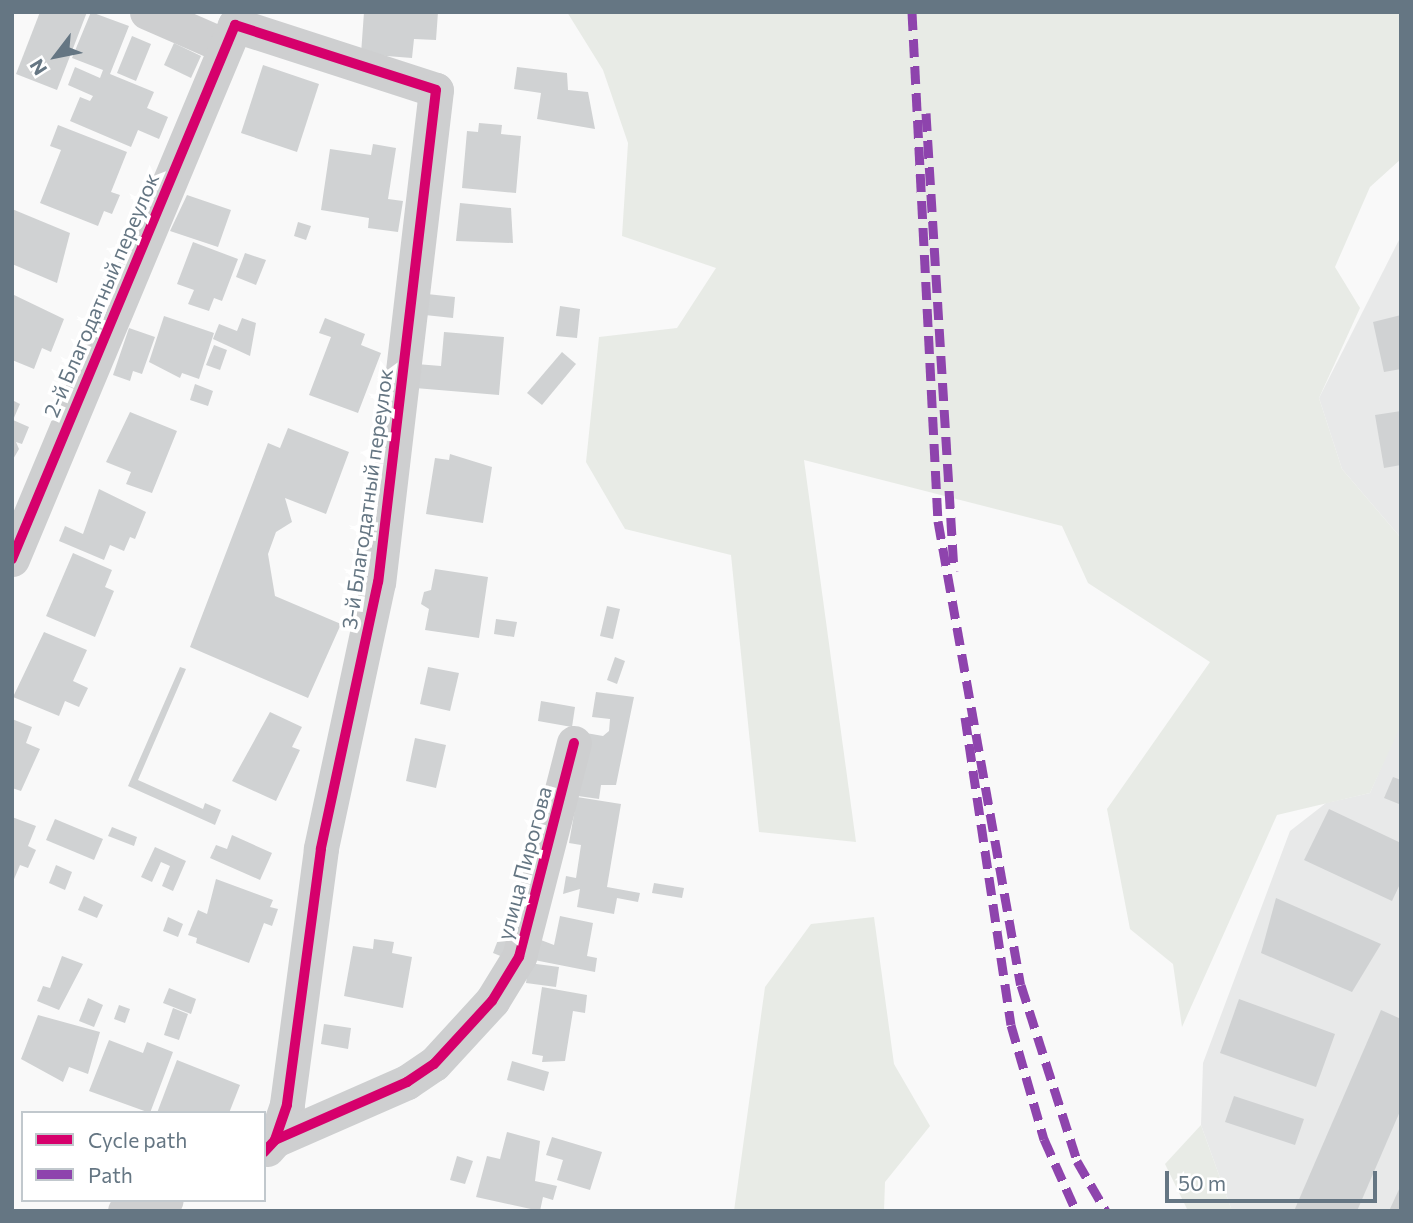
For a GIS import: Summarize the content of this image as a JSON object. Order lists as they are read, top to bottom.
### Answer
{
  "streets": {
    "street": ["2-й Благодатный переулок", "3-й Благодатный переулок", "улица Пирогова"]
  },
  "crossings": [
    ["2-й Благодатный переулок", "3-й Благодатный переулок"],
    ["3-й Благодатный переулок", "улица Пирогова"]
  ],
  "legend": ["Cycle path", "Path"],
  "scale_bar": "50 m",
  "north": "bottom left"
}
